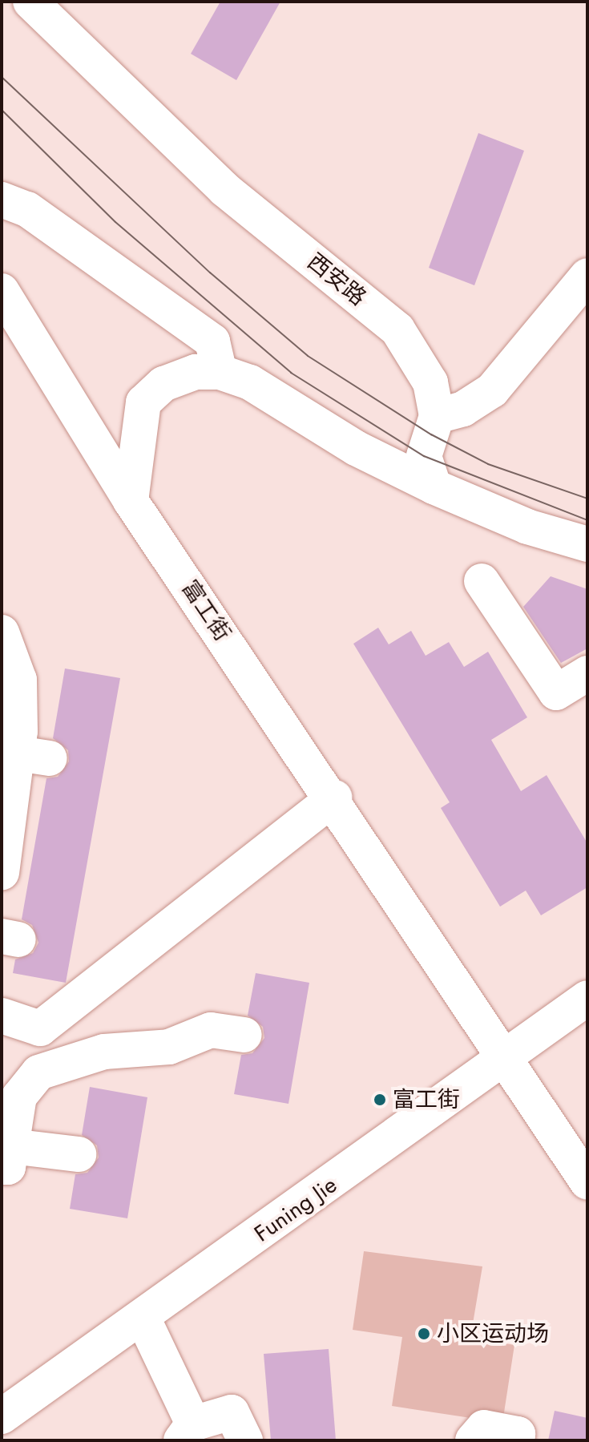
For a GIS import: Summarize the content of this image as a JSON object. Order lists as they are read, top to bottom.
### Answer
{
  "streets": {
    "street": ["西安路", "富工街", "Funing Jie"]
  },
  "crossings": [
    ["富工街", "Funing Jie"]
  ],
  "places": ["富工街", "小区运动场"]
}
